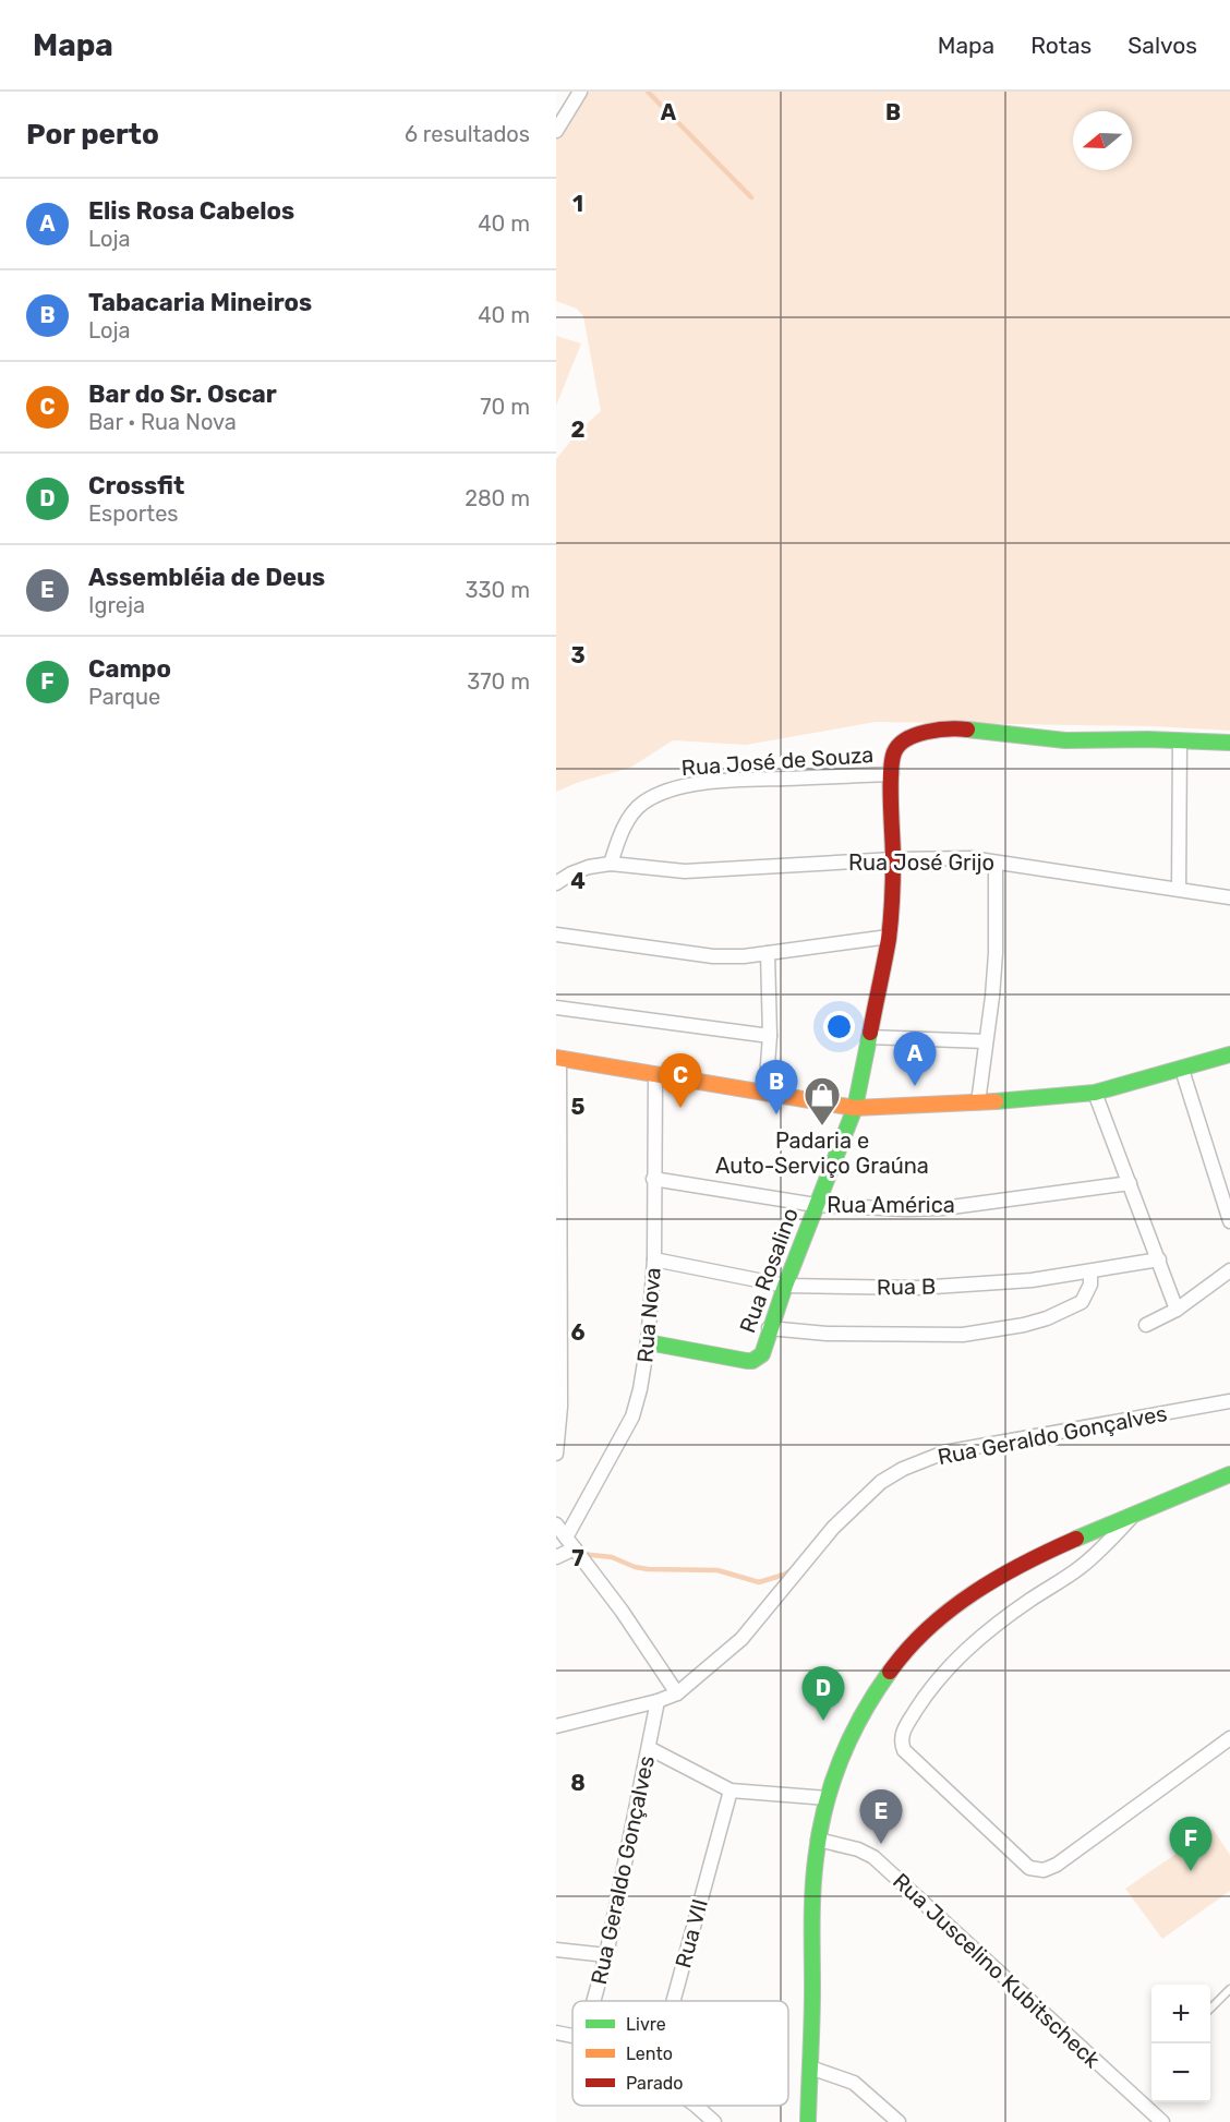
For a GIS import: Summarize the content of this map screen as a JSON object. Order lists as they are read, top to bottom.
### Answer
{
  "streets": {
    "street": [
      "Rua José de Souza",
      "Rua José Grijo",
      "Rua América",
      "Rua Rosalino",
      "Rua B",
      "Rua Nova",
      "Rua Geraldo Gonçalves",
      "Rua VII",
      "Rua Juscelino Kubitscheck"
    ]
  },
  "crossings": [
    ["Rua José de Souza", "Rua José Grijo"],
    ["Rua José de Souza", "Rua Rosalino"],
    ["Rua José Grijo", "Rua Rosalino"],
    ["Rua América", "Rua Rosalino"],
    ["Rua América", "Rua Nova"],
    ["Rua Rosalino", "Rua B"],
    ["Rua Rosalino", "Rua Nova"],
    ["Rua B", "Rua Nova"]
  ],
  "places": {
    "shop": ["Padaria e Auto-Serviço Graúna"]
  },
  "legend": ["Livre", "Lento", "Parado"],
  "north": "left",
  "page": {
    "header": "Mapa",
    "nav": ["Mapa", "Rotas", "Salvos"],
    "heading": ["Por perto", "6 resultados"],
    "list": [
      {
        "mark": "A",
        "name": "Elis Rosa Cabelos",
        "note": "Loja",
        "value": "40 m"
      },
      {
        "mark": "B",
        "name": "Tabacaria Mineiros",
        "note": "Loja",
        "value": "40 m"
      },
      {
        "mark": "C",
        "name": "Bar do Sr. Oscar",
        "note": "Bar · Rua Nova",
        "value": "70 m"
      },
      {
        "mark": "D",
        "name": "Crossfit",
        "note": "Esportes",
        "value": "280 m"
      },
      {
        "mark": "E",
        "name": "Assembléia de Deus",
        "note": "Igreja",
        "value": "330 m"
      },
      {
        "mark": "F",
        "name": "Campo",
        "note": "Parque",
        "value": "370 m"
      }
    ],
    "pins": [
      "A",
      "C",
      "B",
      "D",
      "E",
      "F"
    ],
    "map_buttons": ["+", "−"]
  },
  "grid": {
    "columns": ["A", "B"],
    "rows": [
      "1",
      "2",
      "3",
      "4",
      "5",
      "6",
      "7",
      "8"
    ]
  }
}
